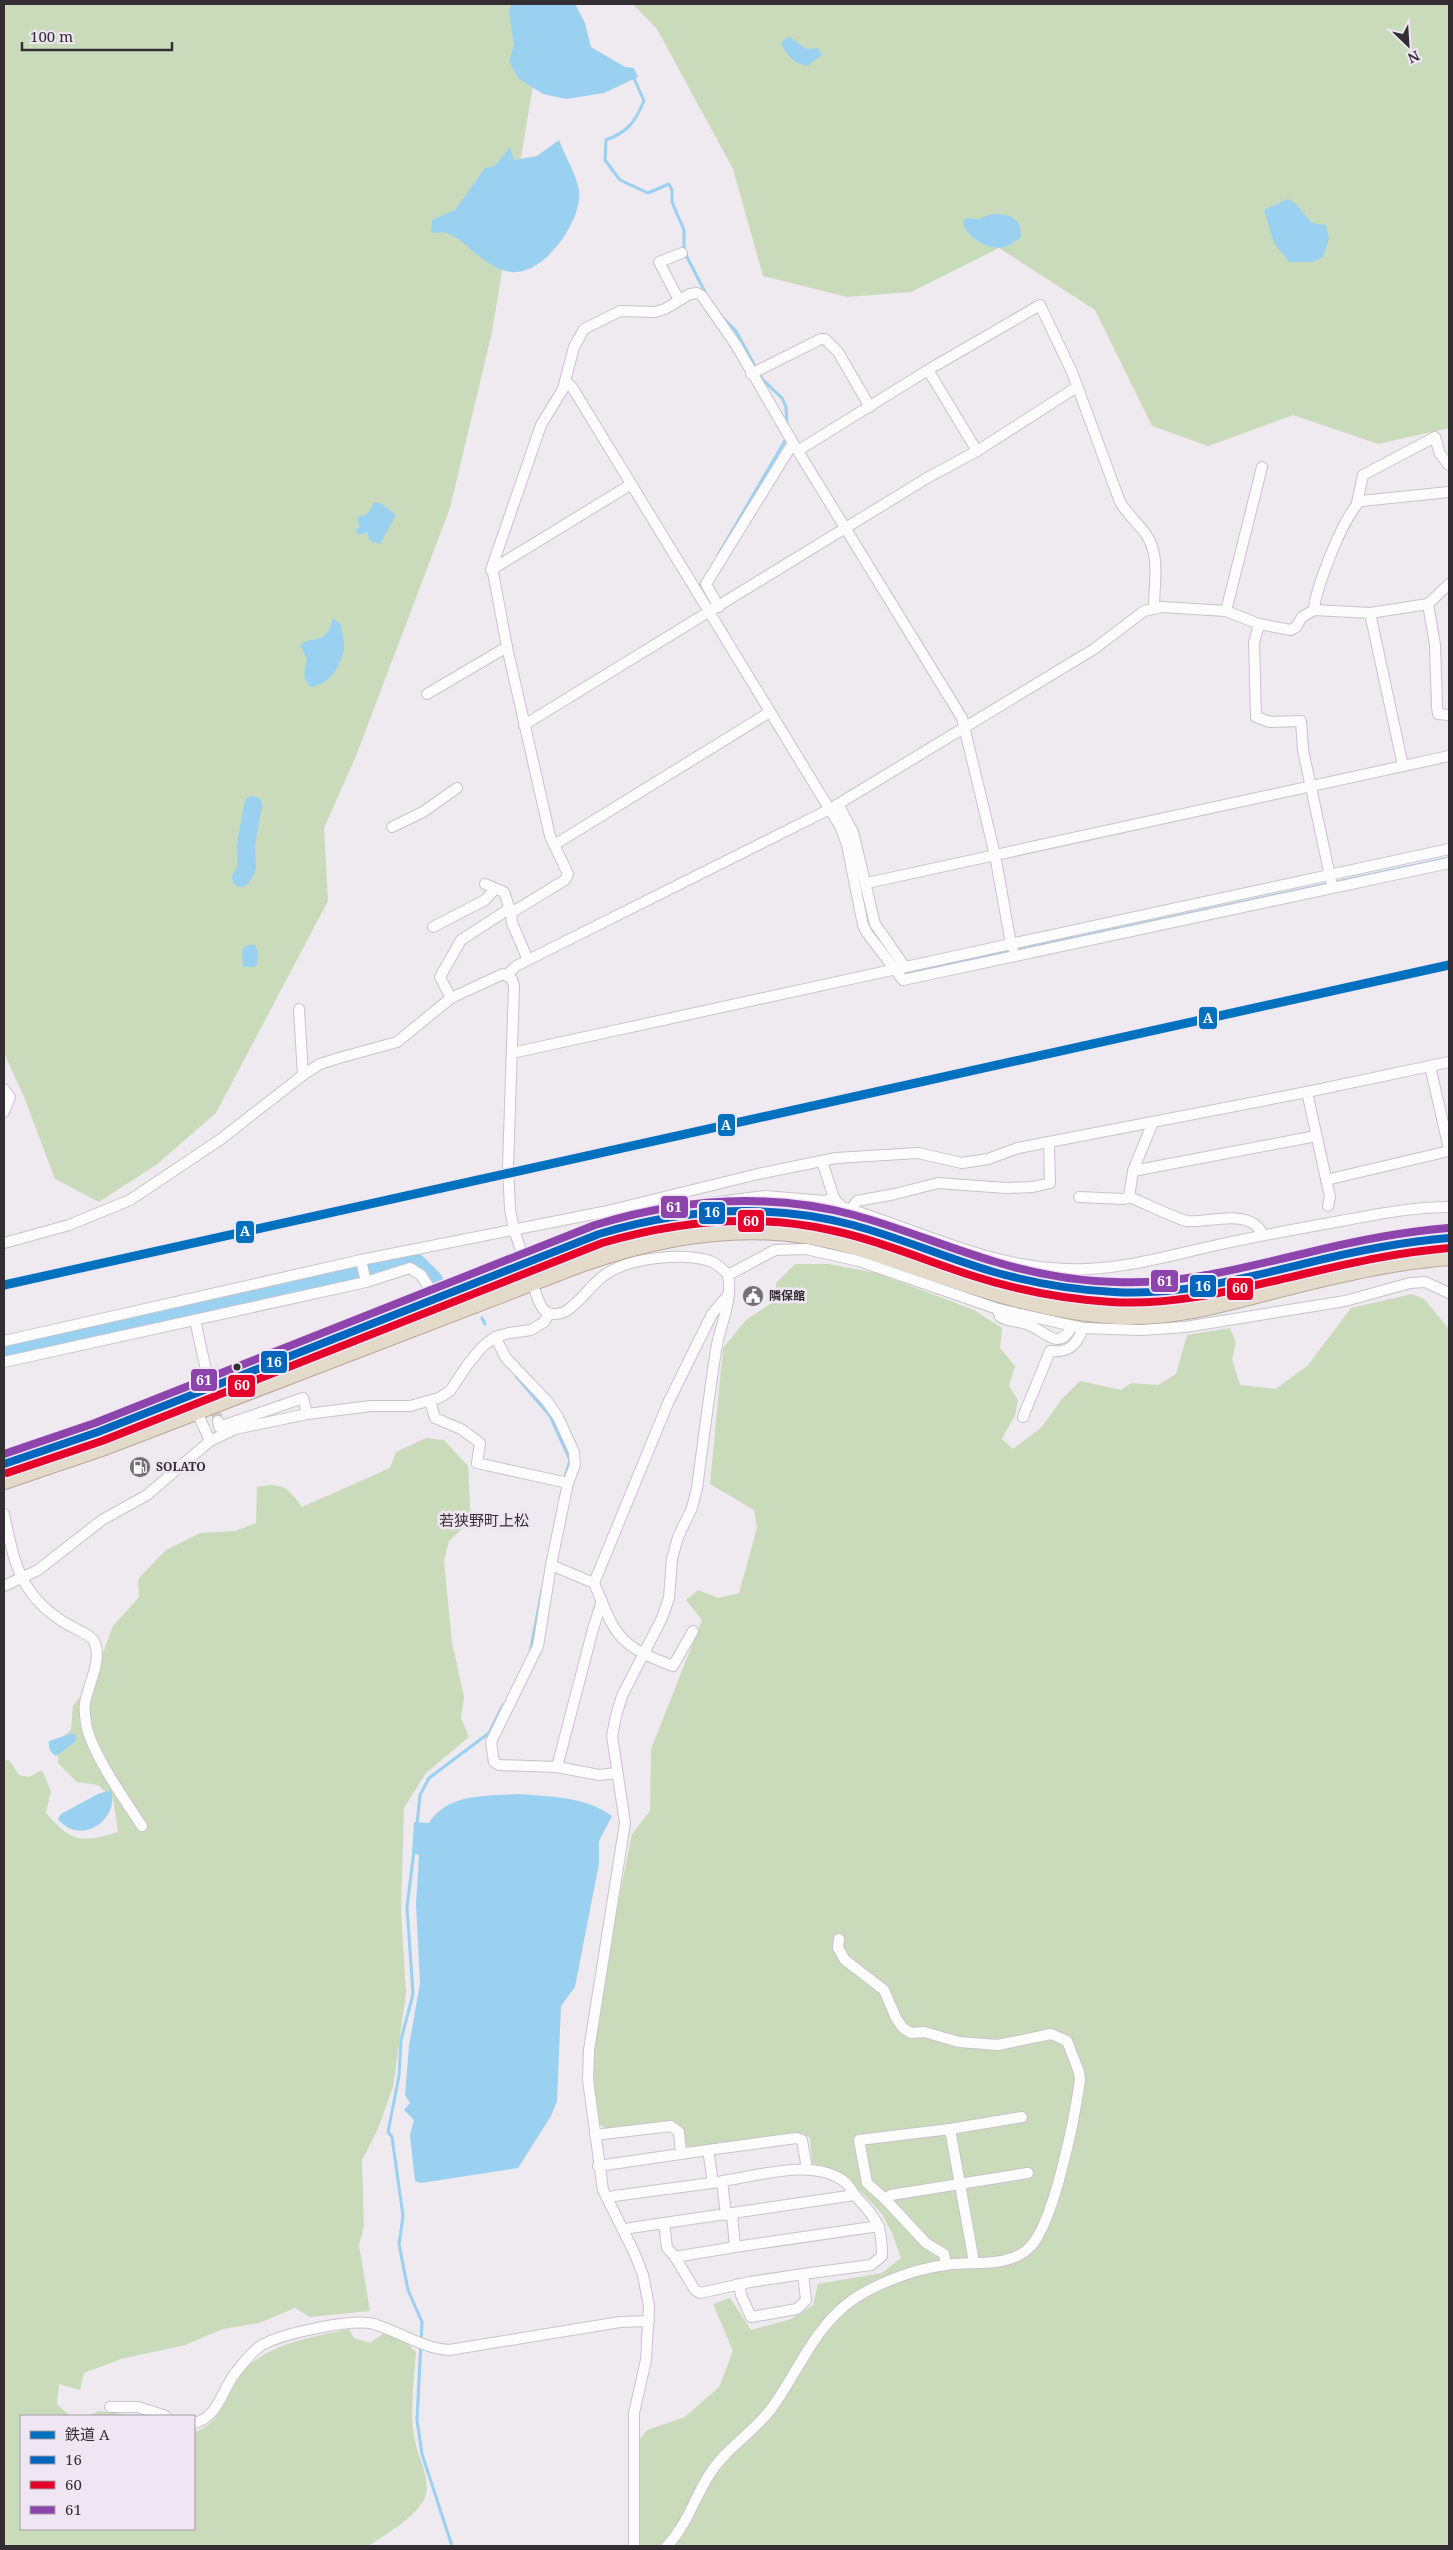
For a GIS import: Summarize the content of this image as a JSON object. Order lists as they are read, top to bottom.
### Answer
{
  "districts": ["若狭野町上松"],
  "places": {
    "public building": ["隣保館"],
    "fuel station": ["SOLATO"]
  },
  "lines": [
    "rail line A",
    "transit line 61",
    "transit line 16",
    "transit line 60"
  ],
  "legend": [
    "鉄道 A",
    "16",
    "60",
    "61"
  ],
  "scale_bar": "100 m",
  "north": "bottom right"
}
